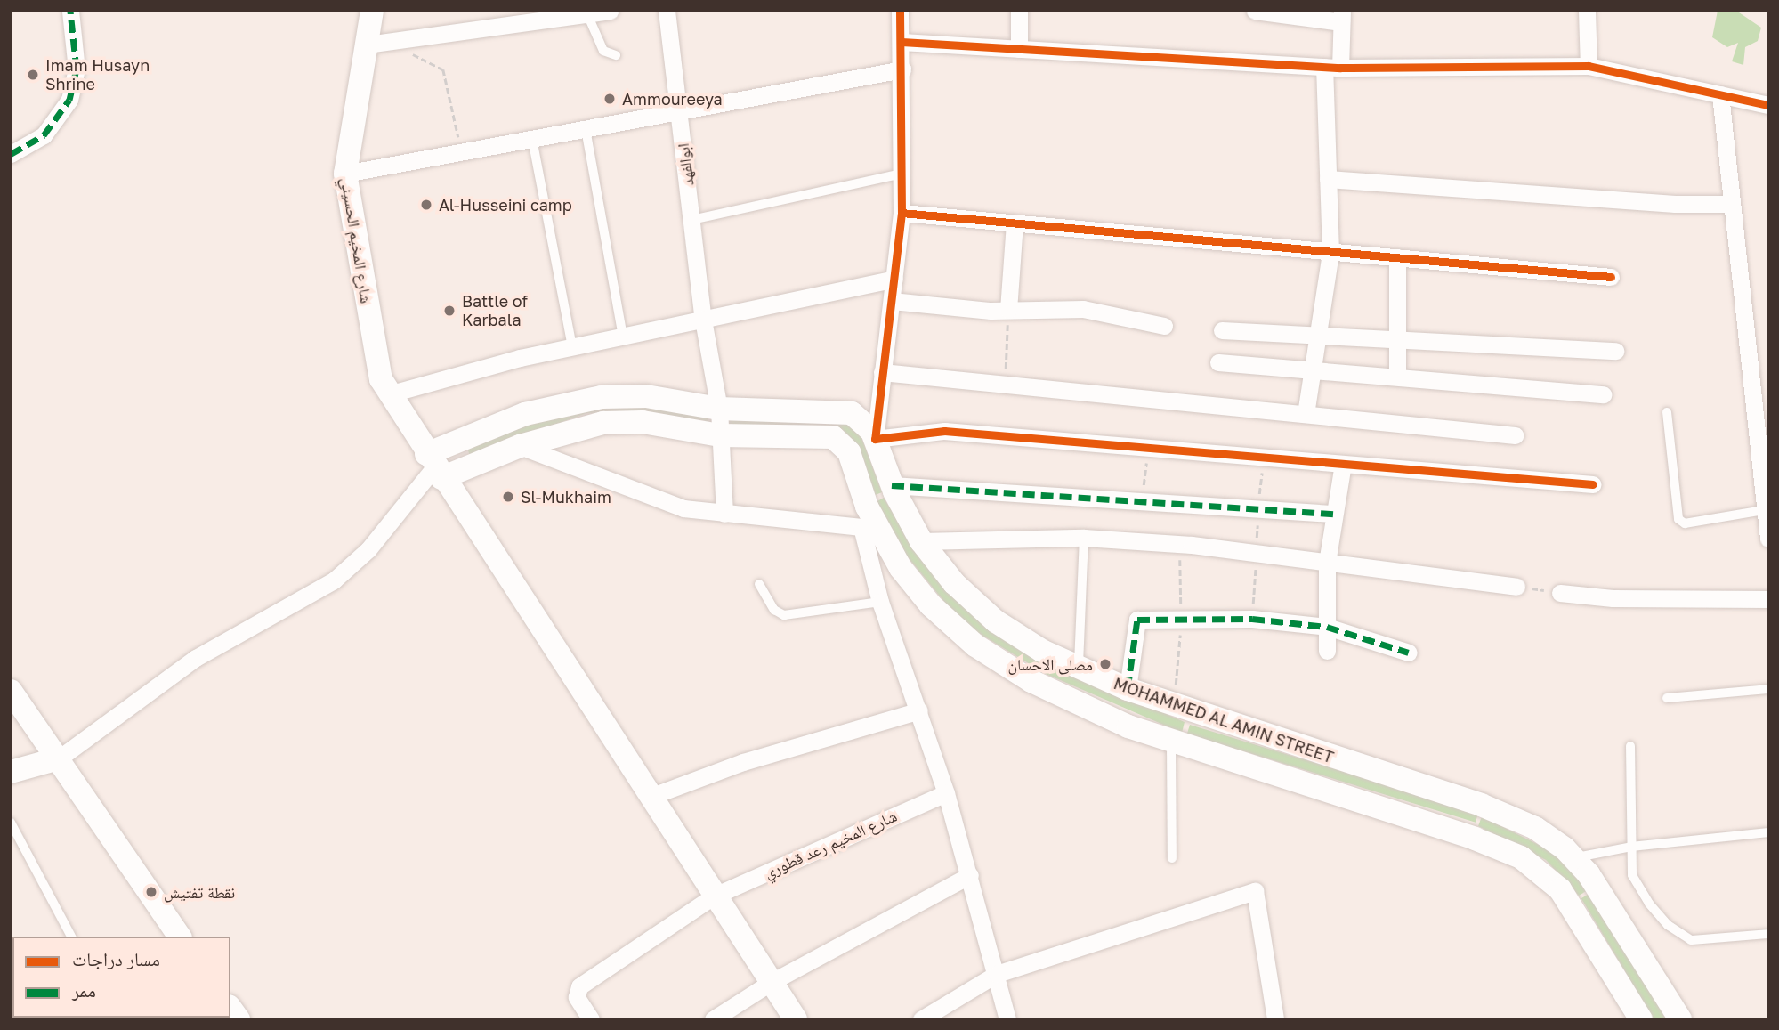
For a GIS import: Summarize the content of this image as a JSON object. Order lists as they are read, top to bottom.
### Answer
{
  "streets": {
    "main road": ["شارع المخيم الحسيني", "MOHAMMED AL AMIN STREET"],
    "street": ["ابوالفهد", "شارع المخيم رعد قطوري"]
  },
  "crossings": [
    ["ابوالفهد", "MOHAMMED AL AMIN STREET"],
    ["شارع المخيم الحسيني", "MOHAMMED AL AMIN STREET"],
    ["شارع المخيم الحسيني", "شارع المخيم رعد قطوري"]
  ],
  "places": [
    "Imam Husayn Shrine",
    "Ammoureeya",
    "Al-Husseini camp",
    "Battle of Karbala",
    "Sl-Mukhaim",
    "مصلى الاحسان",
    "نقطة تفتيش"
  ],
  "legend": ["مسار دراجات", "ممر"]
}
